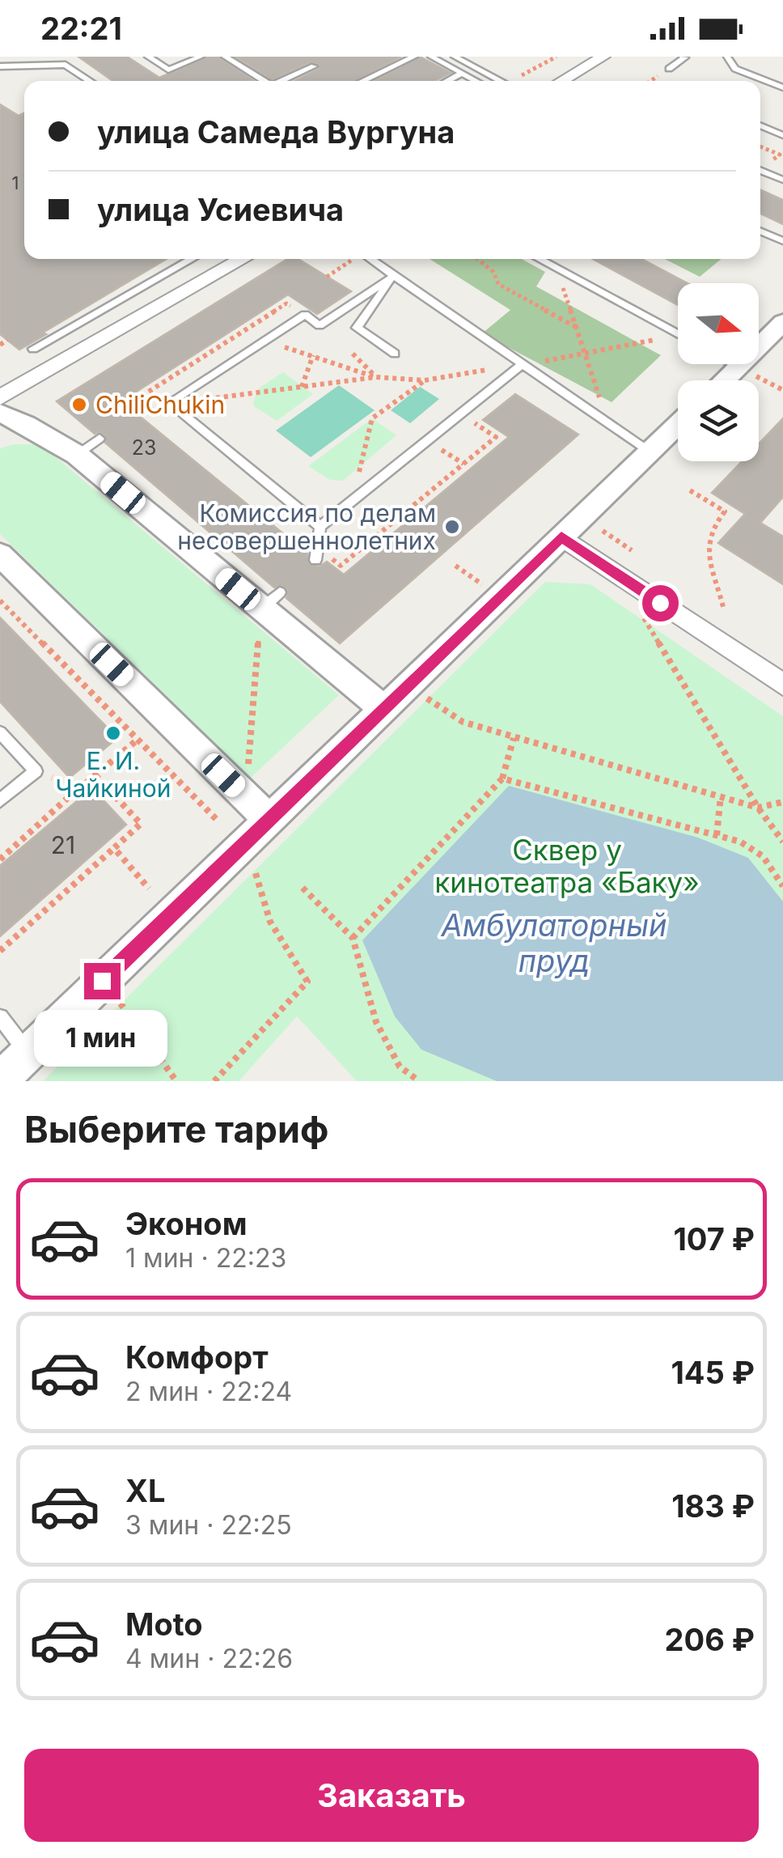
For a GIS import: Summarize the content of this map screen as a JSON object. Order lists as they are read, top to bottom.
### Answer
{
  "water": ["Амбулаторный пруд"],
  "parks": ["Сквер у кинотеатра «Баку»"],
  "places": ["ChiliChukin", "Комиссия по делам несовершеннолетних", "Е. И. Чайкиной"],
  "house_numbers": ["1", "23", "21"],
  "north": "right",
  "page": {
    "status": "22:21",
    "banner": ["улица Самеда Вургуна", "улица Усиевича"],
    "bubble": "1 мин",
    "heading": "Выберите тариф",
    "list": [
      {
        "name": "Эконом",
        "note": "1 мин · 22:23",
        "value": "107 ₽"
      },
      {
        "name": "Комфорт",
        "note": "2 мин · 22:24",
        "value": "145 ₽"
      },
      {
        "name": "XL",
        "note": "3 мин · 22:25",
        "value": "183 ₽"
      },
      {
        "name": "Moto",
        "note": "4 мин · 22:26",
        "value": "206 ₽"
      }
    ],
    "buttons": "Заказать"
  }
}
